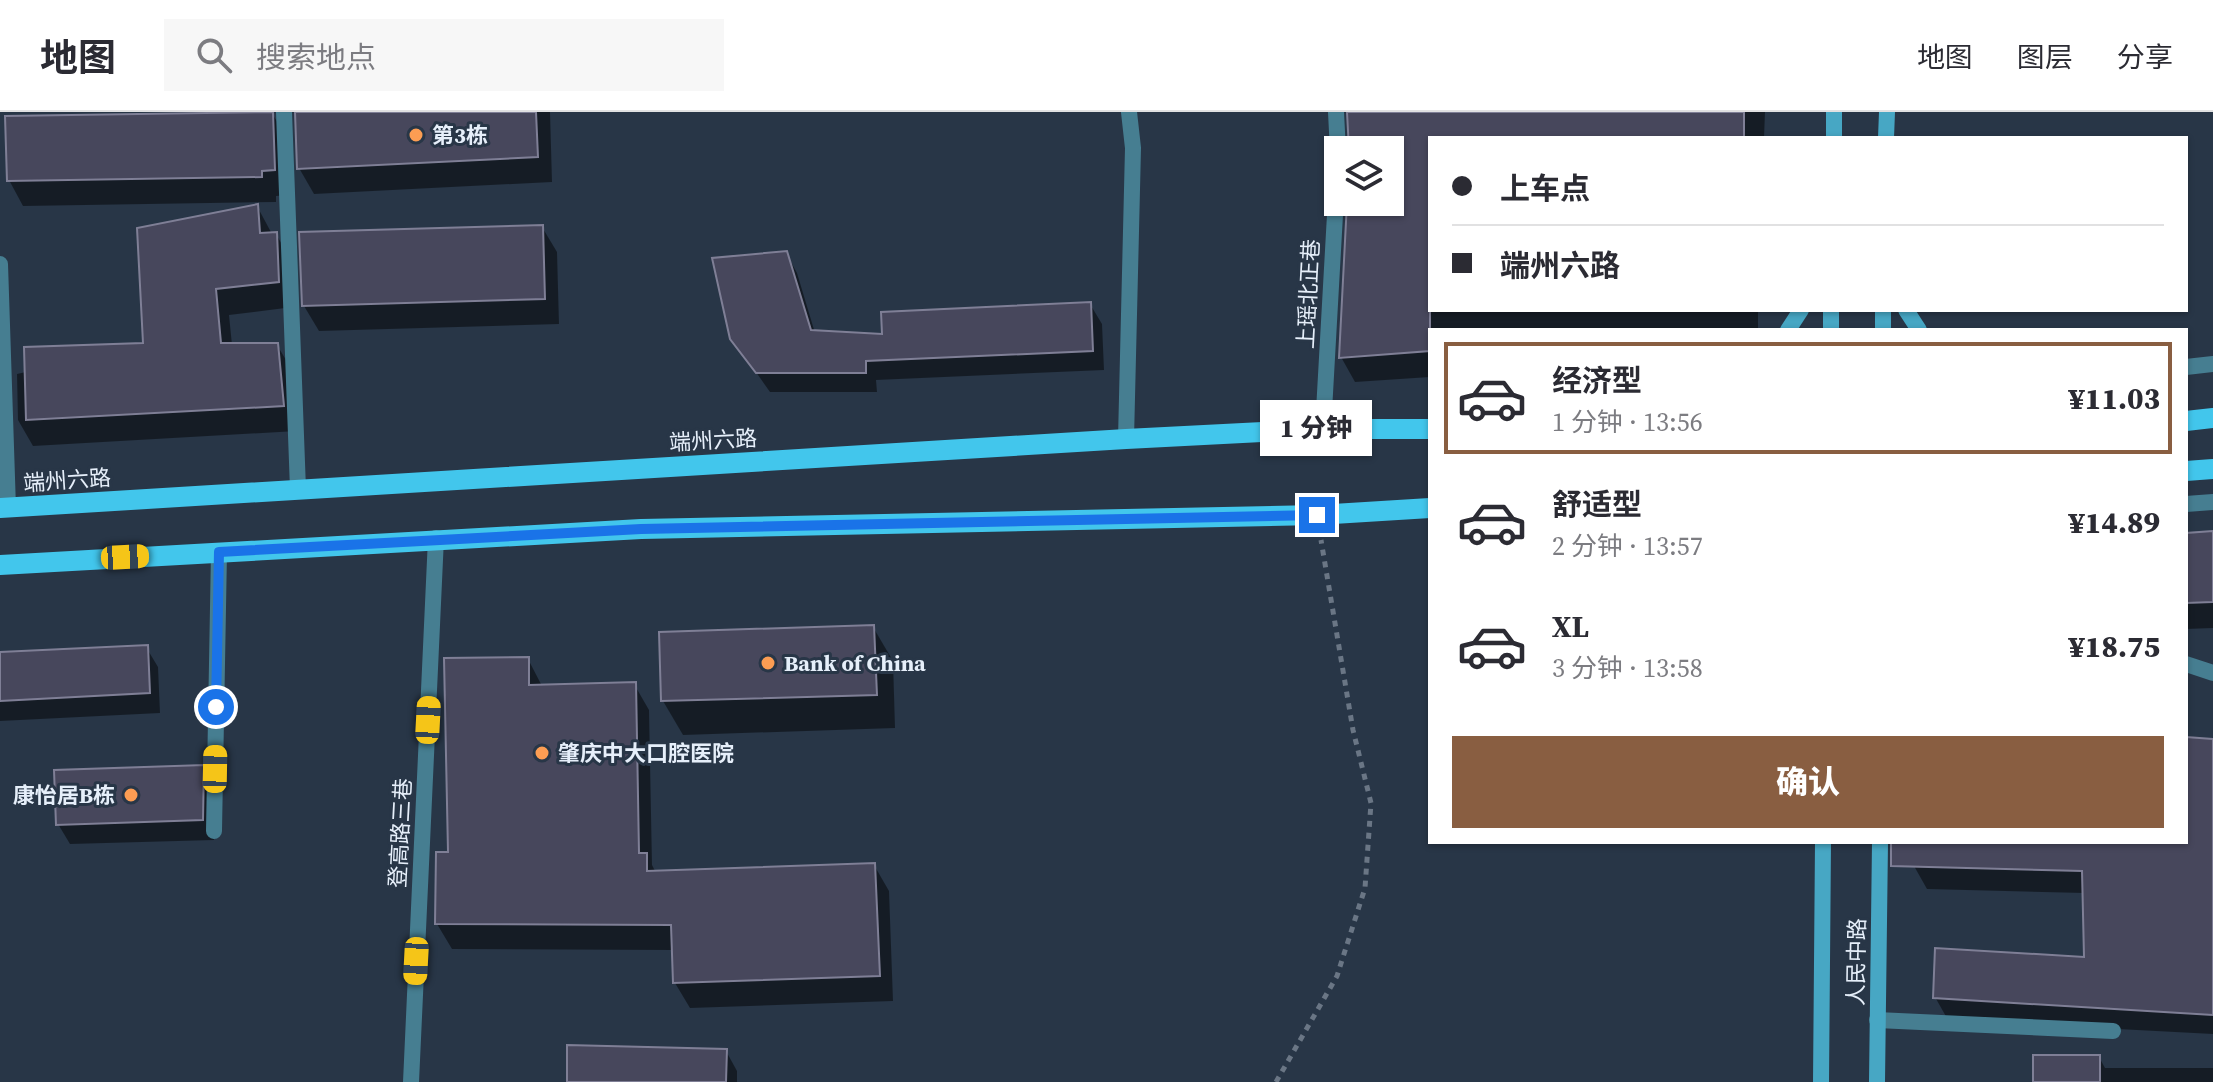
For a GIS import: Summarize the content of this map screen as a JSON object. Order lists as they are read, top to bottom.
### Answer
{
  "streets": {
    "main road": ["端州六路", "人民中路"],
    "street": ["上瑶北正巷", "登高路三巷"]
  },
  "crossings": [
    ["上瑶北正巷", "端州六路"]
  ],
  "places": [
    "第3栋",
    "Bank of China",
    "肇庆中大口腔医院",
    "康怡居B栋"
  ],
  "page": {
    "header": "地图",
    "search": "搜索地点",
    "nav": ["地图", "图层", "分享"],
    "banner": ["上车点", "端州六路"],
    "list": [
      {
        "name": "经济型",
        "note": "1 分钟 · 13:56",
        "value": "¥11.03"
      },
      {
        "name": "舒适型",
        "note": "2 分钟 · 13:57",
        "value": "¥14.89"
      },
      {
        "name": "XL",
        "note": "3 分钟 · 13:58",
        "value": "¥18.75"
      }
    ],
    "bubble": "1 分钟",
    "buttons": "确认"
  }
}
